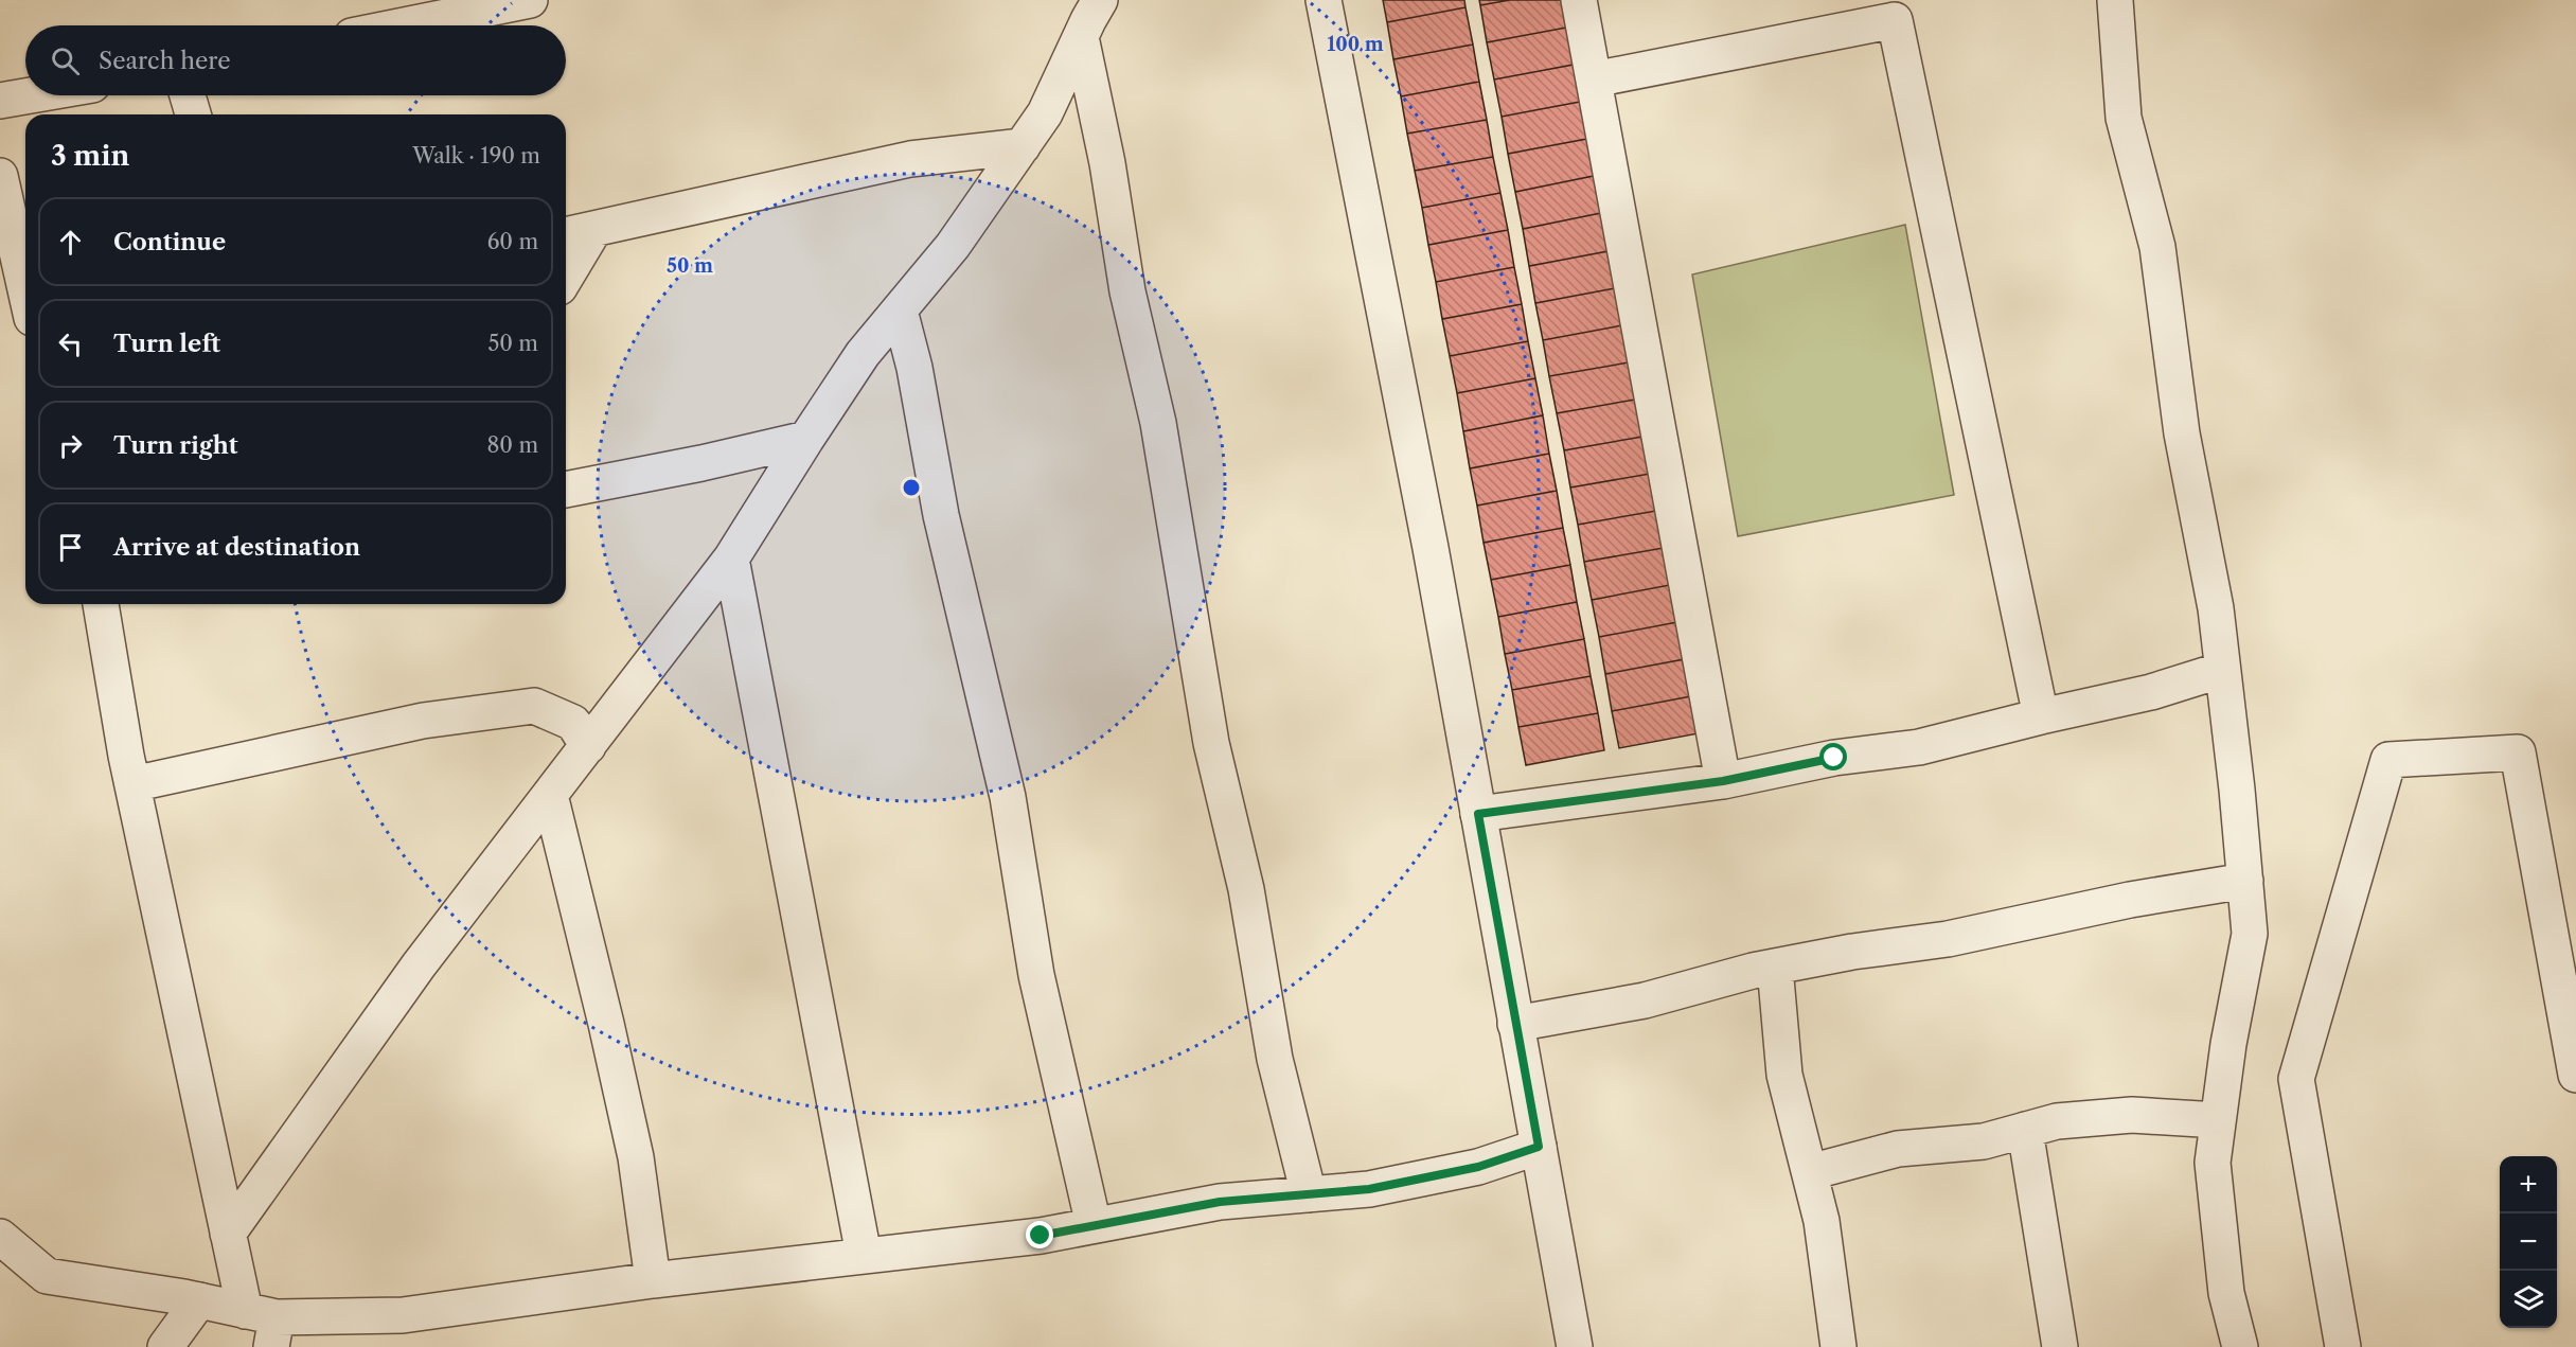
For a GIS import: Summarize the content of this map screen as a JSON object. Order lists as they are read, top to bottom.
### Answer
{
  "page": {
    "search": "Search here",
    "heading": ["3 min", "Walk · 190 m"],
    "list": [
      ["Continue", "60 m"],
      ["Turn left", "50 m"],
      ["Turn right", "80 m"],
      "Arrive at destination"
    ],
    "map_buttons": ["+", "−"]
  },
  "rings": ["100 m", "50 m"]
}
